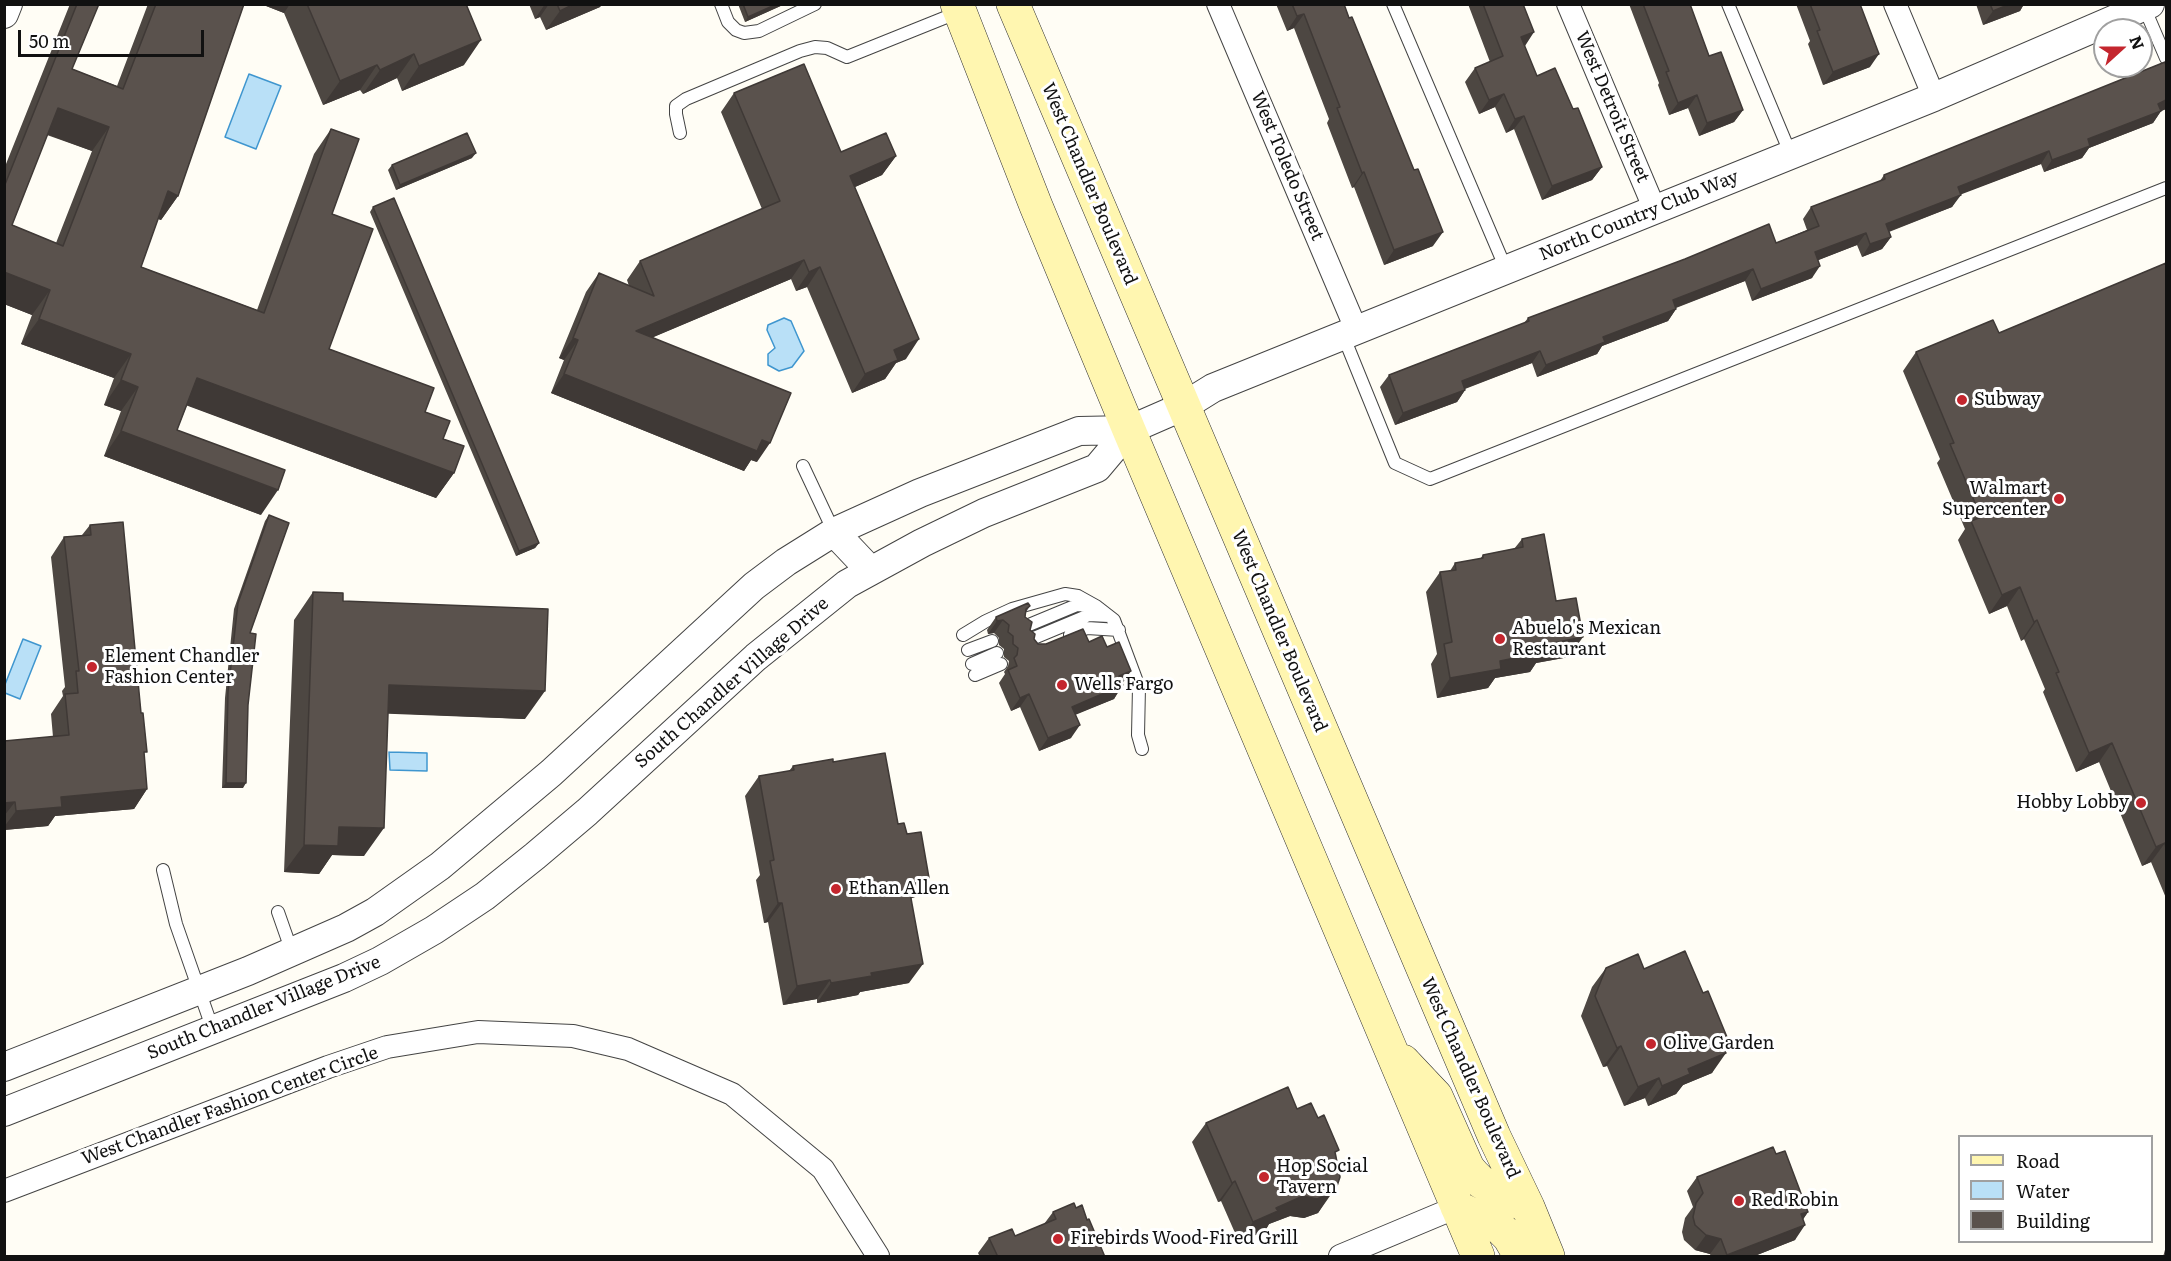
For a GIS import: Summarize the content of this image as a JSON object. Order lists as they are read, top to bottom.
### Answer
{
  "streets": {
    "main road": ["West Chandler Boulevard"],
    "street": [
      "West Detroit Street",
      "West Toledo Street",
      "North Country Club Way",
      "South Chandler Village Drive",
      "West Chandler Fashion Center Circle"
    ]
  },
  "crossings": [
    ["West Detroit Street", "North Country Club Way"],
    ["West Toledo Street", "North Country Club Way"],
    ["West Chandler Boulevard", "North Country Club Way"],
    ["North Country Club Way", "South Chandler Village Drive"]
  ],
  "places": [
    "Subway",
    "Walmart Supercenter",
    "Abuelo's Mexican Restaurant",
    "Element Chandler Fashion Center",
    "Wells Fargo",
    "Hobby Lobby",
    "Ethan Allen",
    "Olive Garden",
    "Hop Social Tavern",
    "Red Robin",
    "Firebirds Wood-Fired Grill"
  ],
  "legend": ["Road", "Water", "Building"],
  "scale_bar": "50 m",
  "north": "right"
}
